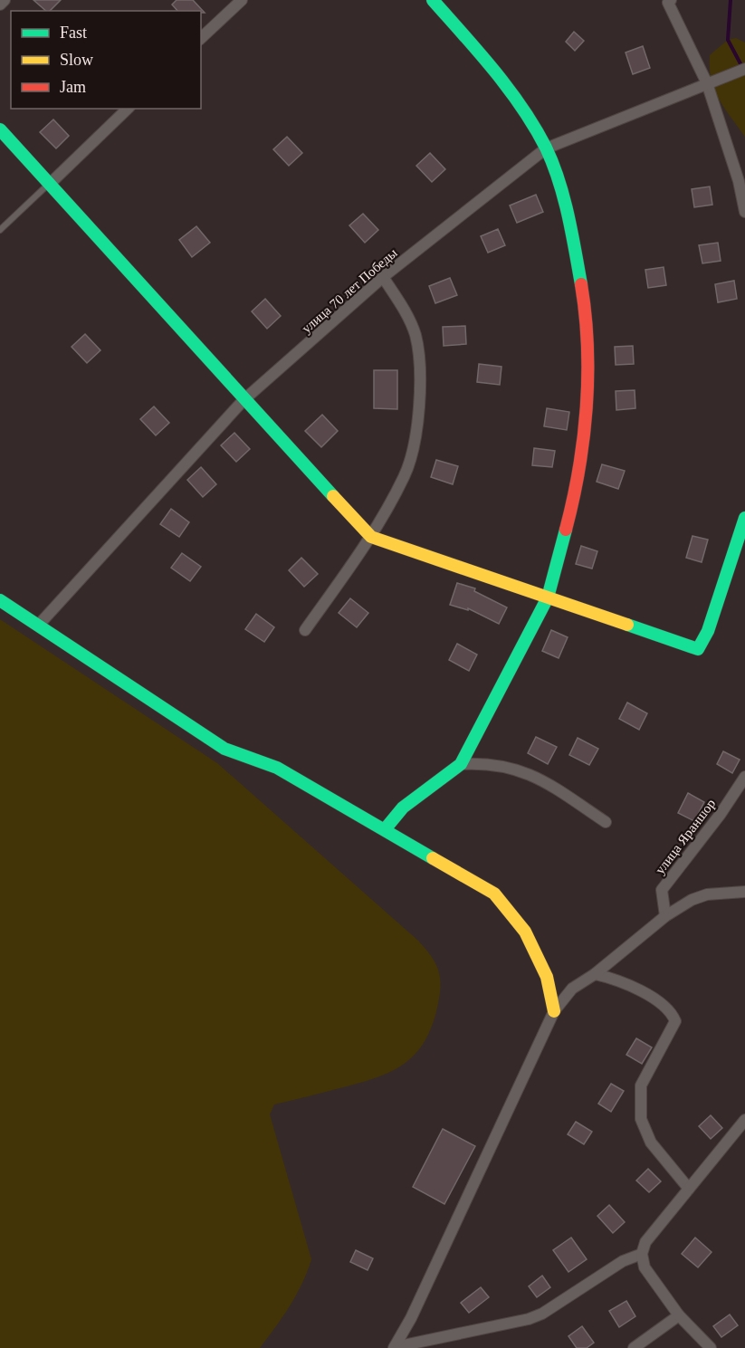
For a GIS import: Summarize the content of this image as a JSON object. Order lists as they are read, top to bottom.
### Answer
{
  "streets": {
    "street": ["улица 70 лет Победы", "улица Яраншор"]
  },
  "legend": ["Fast", "Slow", "Jam"]
}
